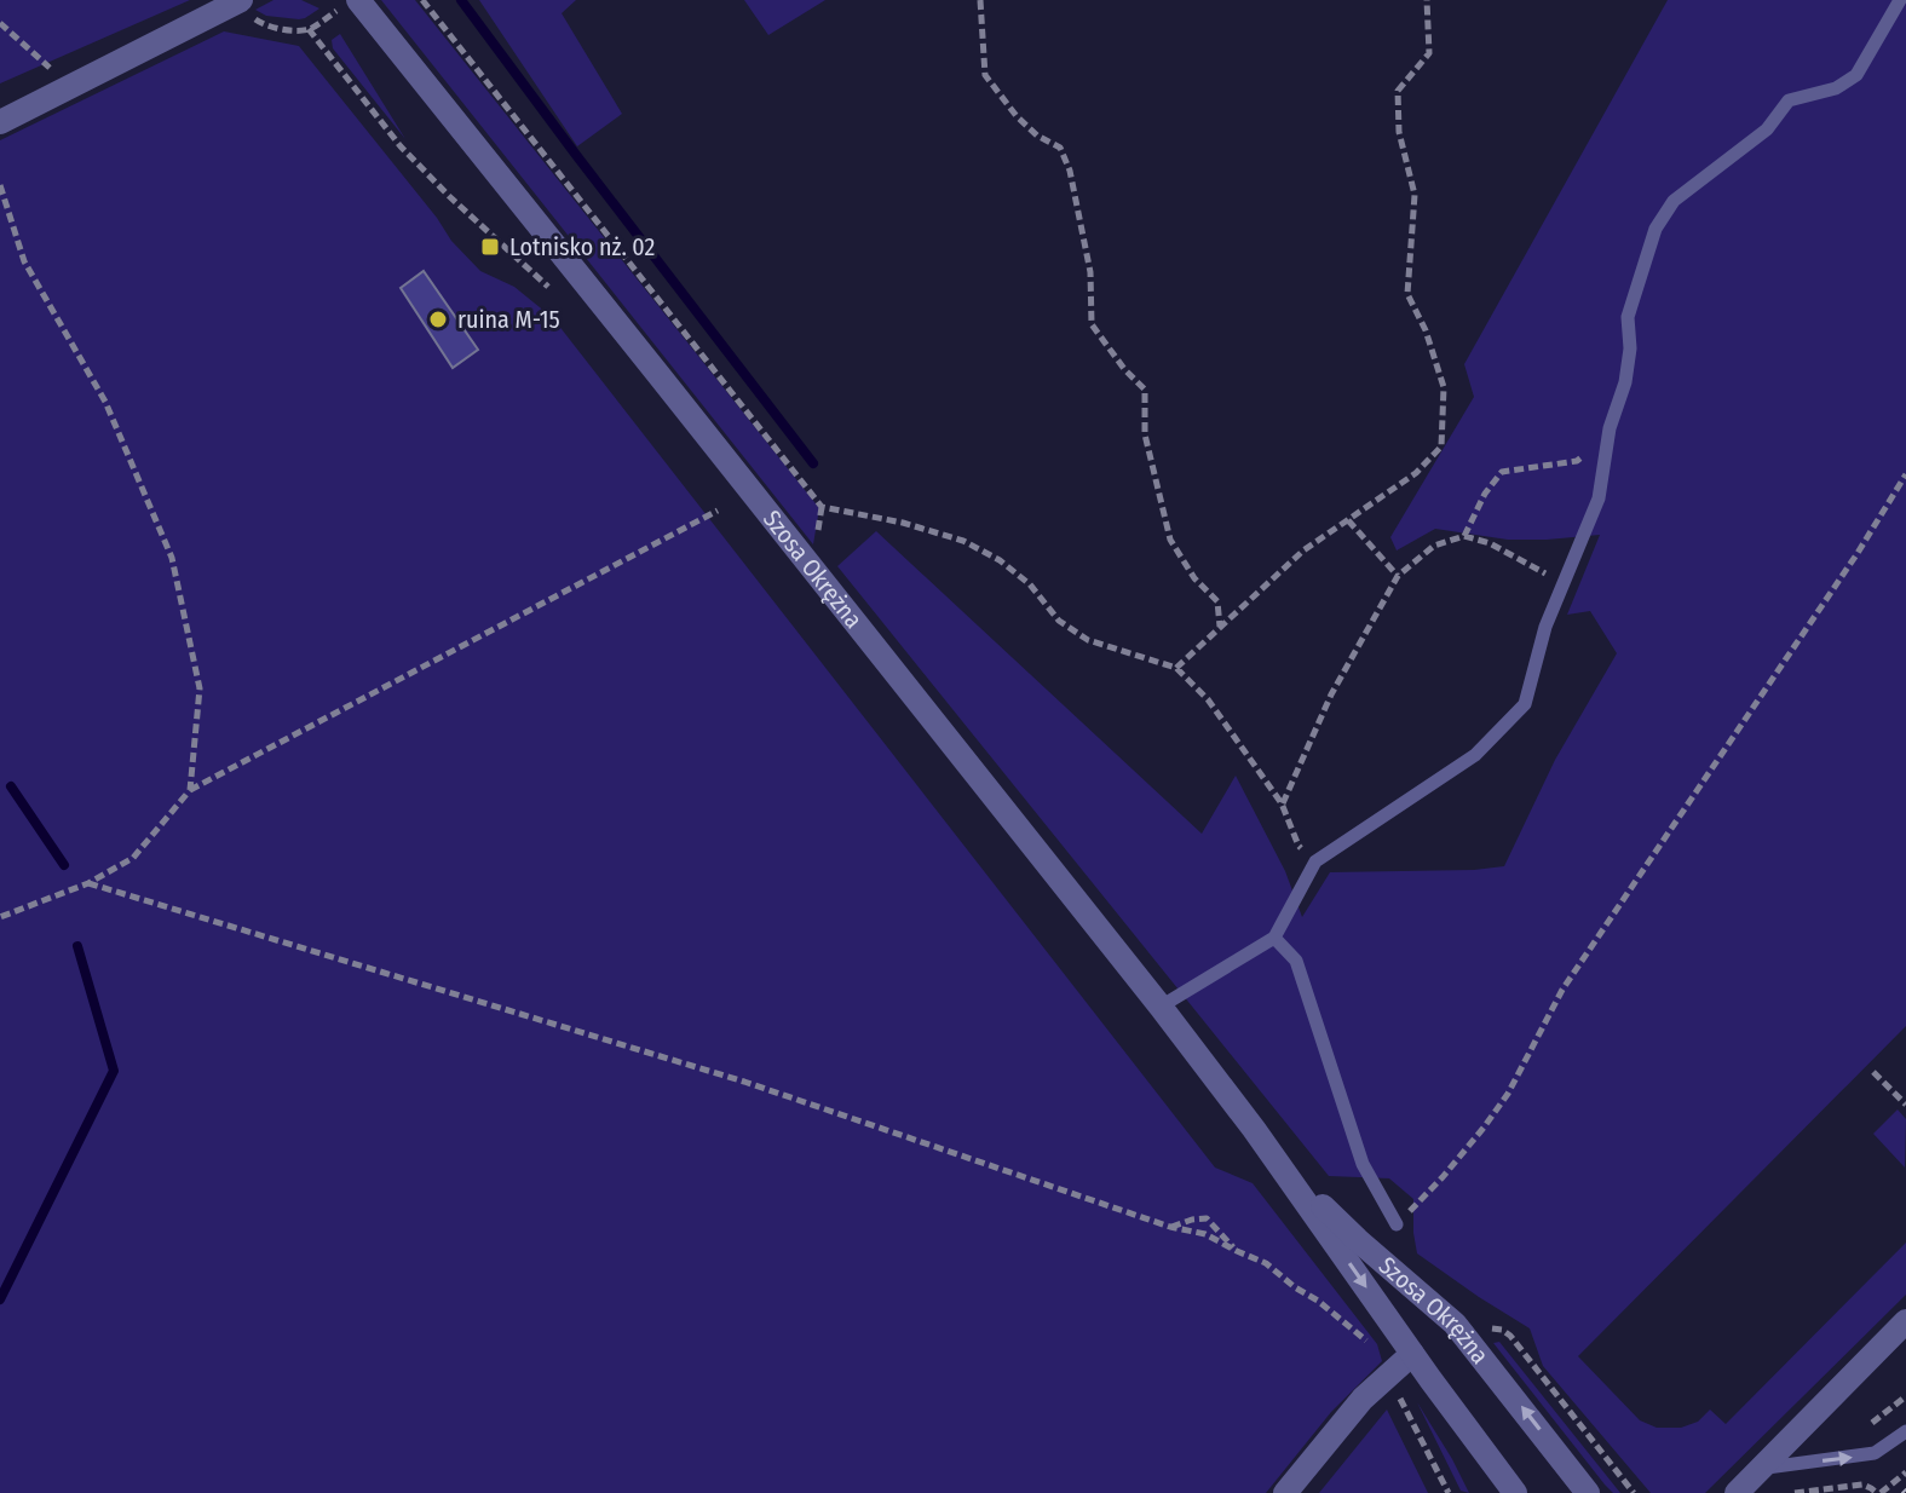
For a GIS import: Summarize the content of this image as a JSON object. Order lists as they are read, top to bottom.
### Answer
{
  "streets": {
    "street": ["Szosa Okrężna"]
  },
  "places": {
    "transit": ["Lotnisko nż. 02"],
    "other": ["ruina M-15"]
  }
}
